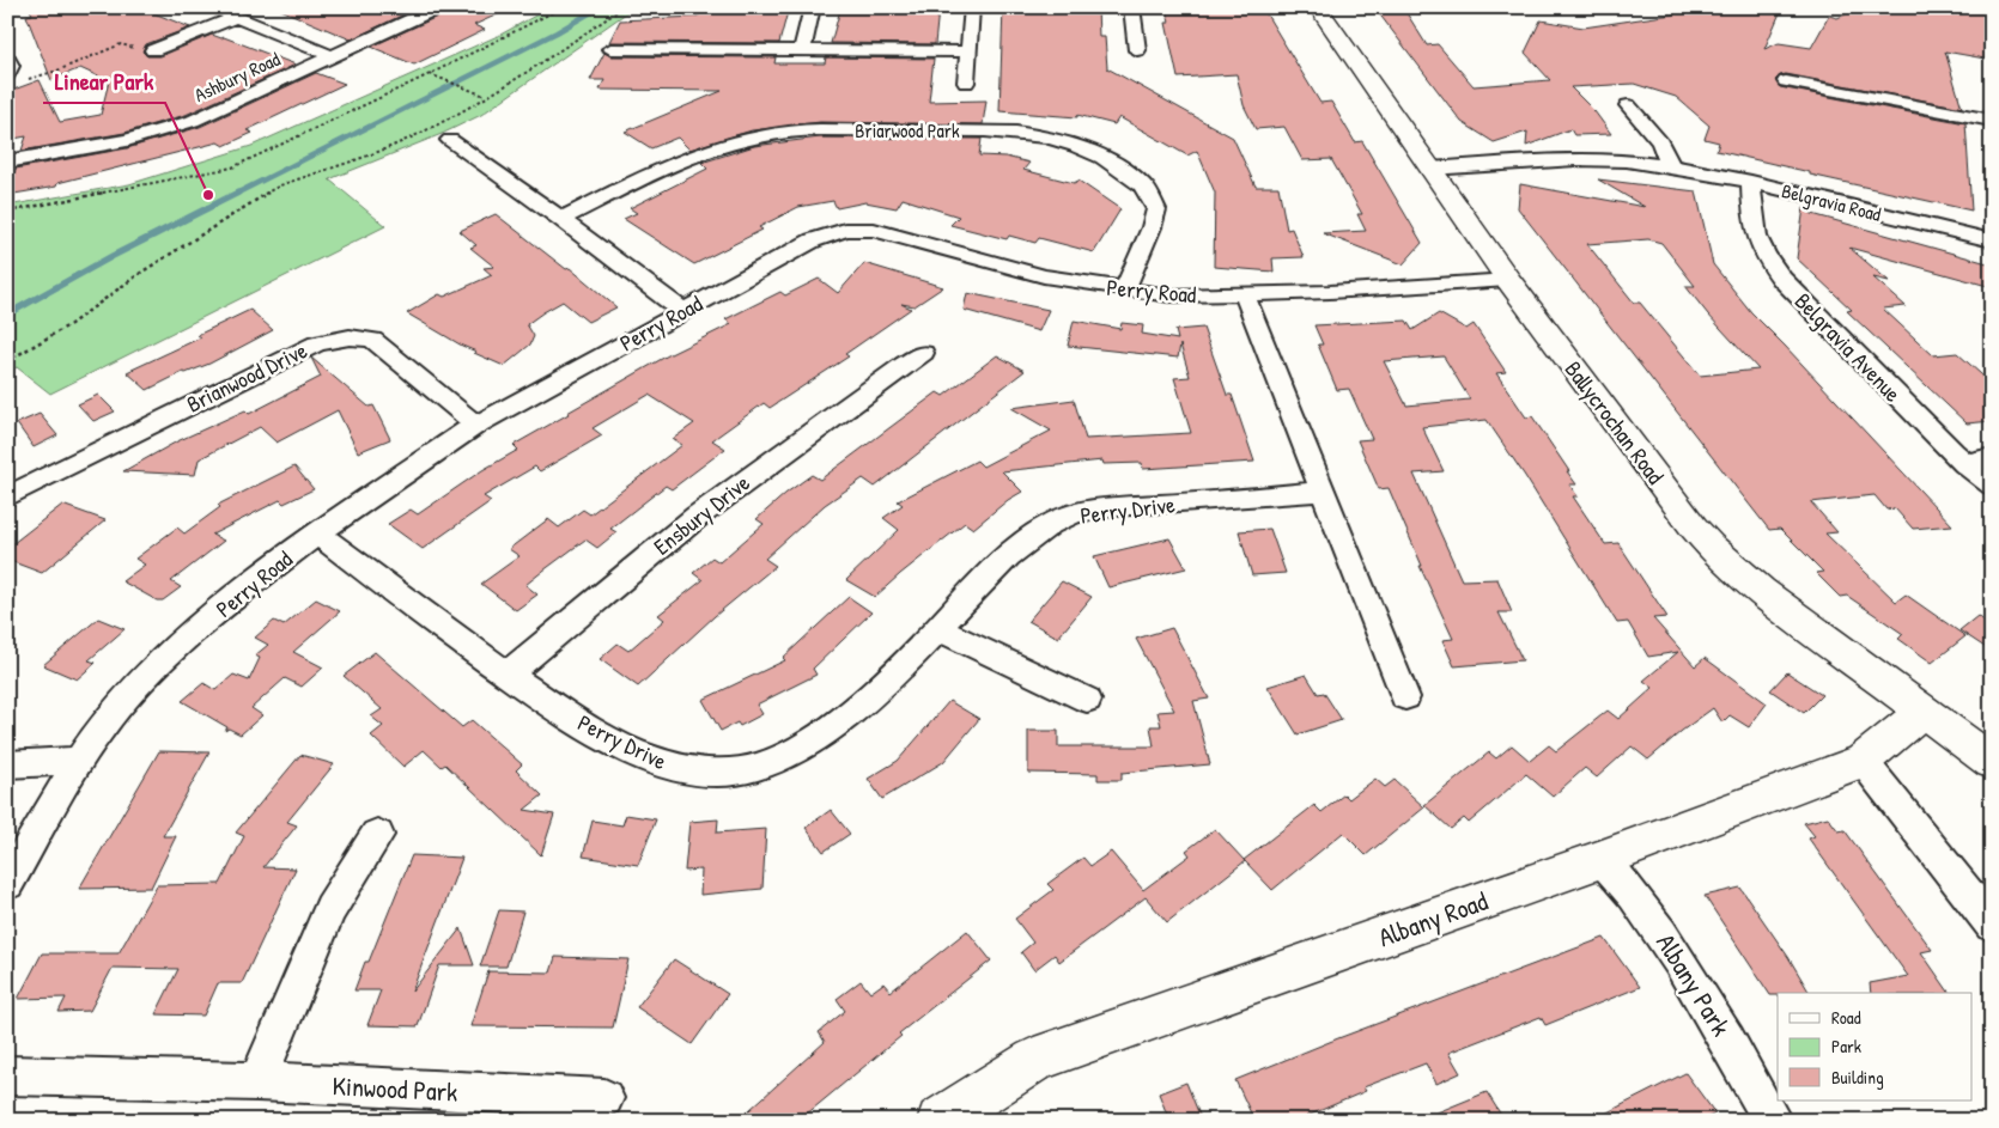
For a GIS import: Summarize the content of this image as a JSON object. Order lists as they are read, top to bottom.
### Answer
{
  "streets": {
    "street": [
      "Ashbury Road",
      "Briarwood Park",
      "Belgravia Road",
      "Perry Road",
      "Belgravia Avenue",
      "Brianwood Drive",
      "Ballycrochan Road",
      "Perry Drive",
      "Ensbury Drive",
      "Albany Road",
      "Albany Park",
      "Kinwood Park"
    ]
  },
  "crossings": [
    ["Briarwood Park", "Perry Road"],
    ["Belgravia Road", "Belgravia Avenue"],
    ["Belgravia Road", "Ballycrochan Road"],
    ["Perry Road", "Brianwood Drive"],
    ["Perry Road", "Ballycrochan Road"],
    ["Perry Road", "Perry Drive"],
    ["Ballycrochan Road", "Albany Road"],
    ["Perry Drive", "Ensbury Drive"],
    ["Albany Road", "Albany Park"]
  ],
  "places": ["Linear Park"],
  "legend": ["Road", "Park", "Building"]
}
